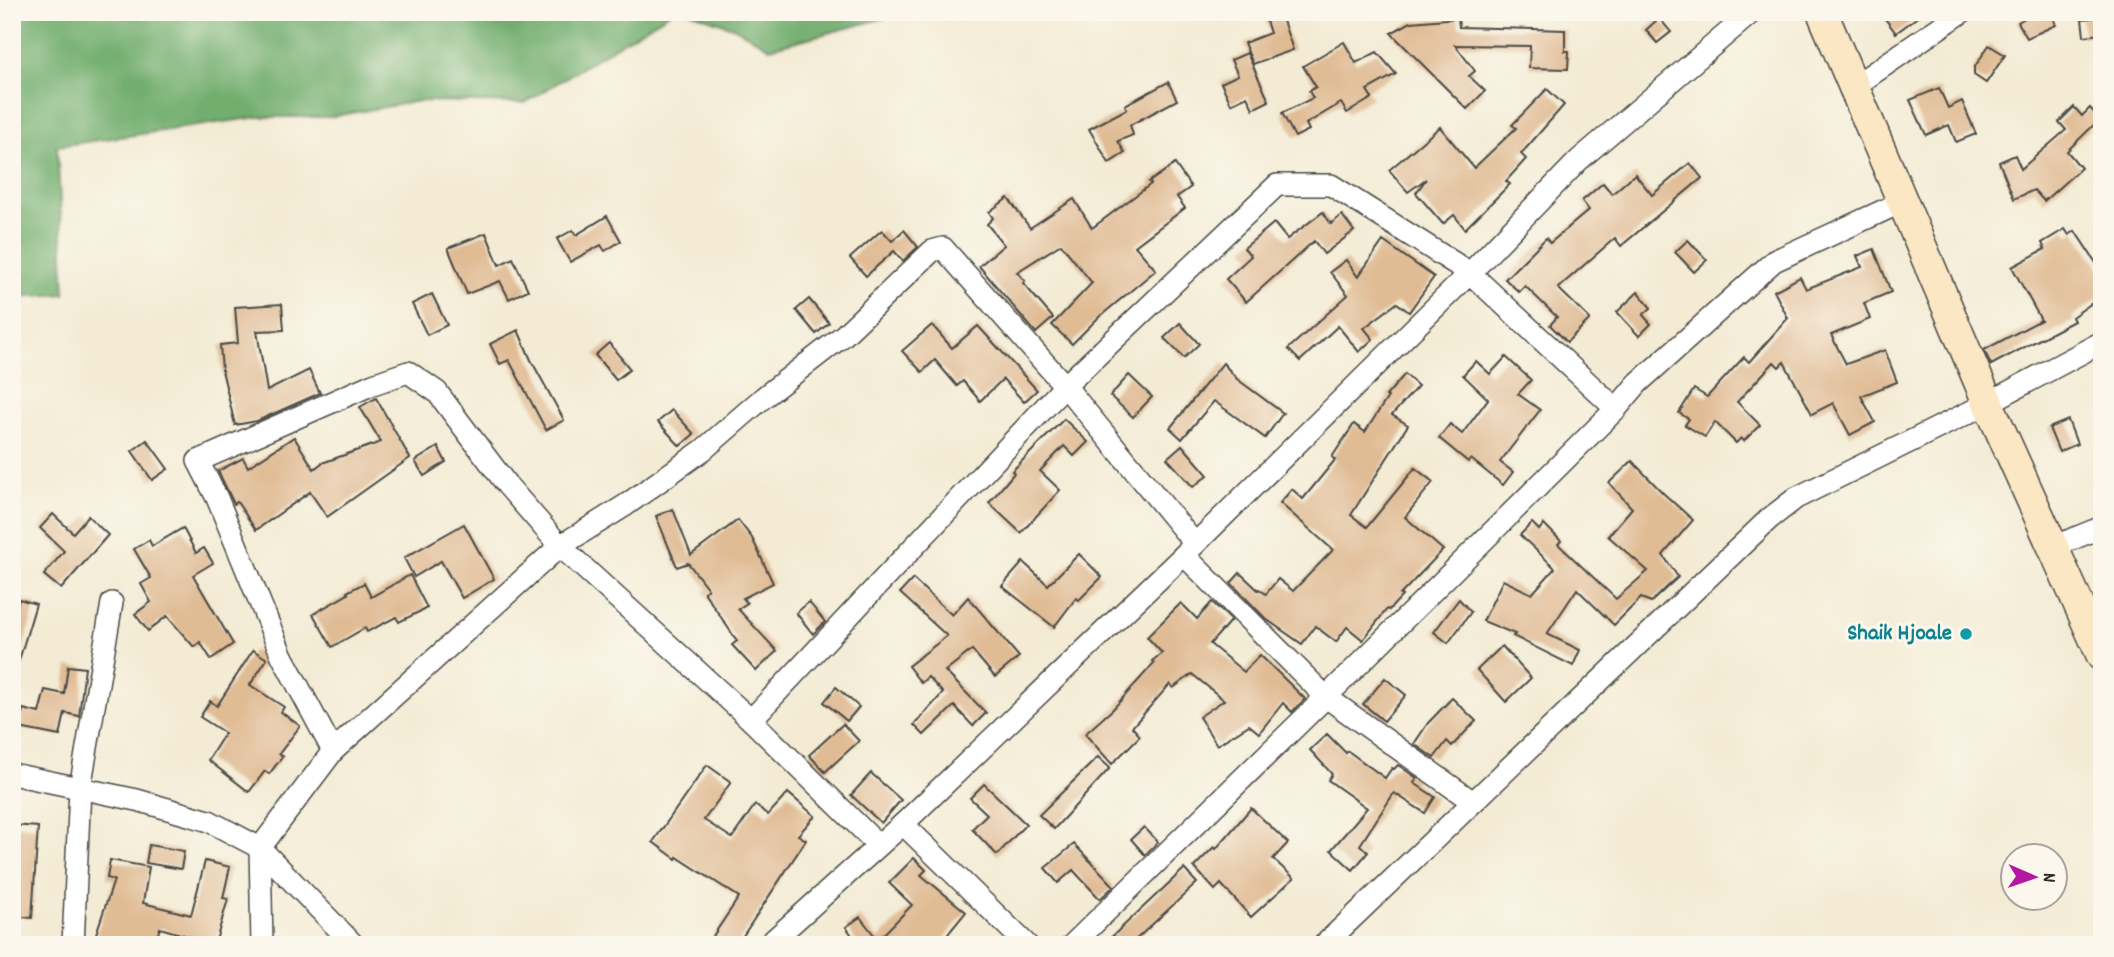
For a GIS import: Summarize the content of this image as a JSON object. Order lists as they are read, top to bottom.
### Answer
{
  "places": ["Shaik Hjoale"],
  "north": "right"
}
